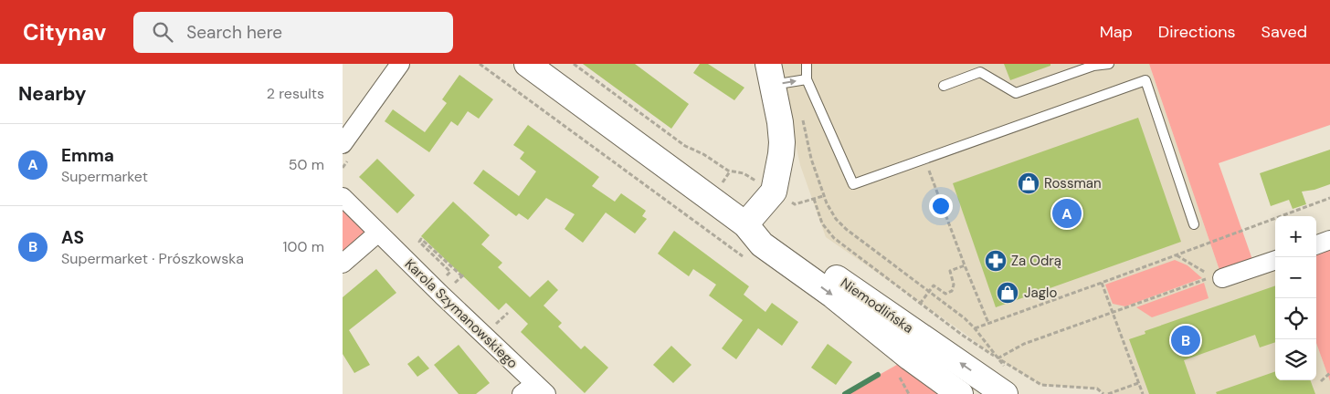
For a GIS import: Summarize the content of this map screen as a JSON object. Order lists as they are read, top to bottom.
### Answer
{
  "streets": {
    "main road": ["Niemodlińska"],
    "street": ["Karola Szymanowskiego"]
  },
  "places": {
    "shop": ["Rossman", "Jaglo"],
    "pharmacy": ["Za Odrą"]
  },
  "page": {
    "header": "Citynav",
    "search": "Search here",
    "nav": ["Map", "Directions", "Saved"],
    "heading": ["Nearby", "2 results"],
    "list": [
      {
        "mark": "A",
        "name": "Emma",
        "note": "Supermarket",
        "value": "50 m"
      },
      {
        "mark": "B",
        "name": "AS",
        "note": "Supermarket · Prószkowska",
        "value": "100 m"
      }
    ],
    "pins": ["A", "B"],
    "map_buttons": ["+", "−"]
  }
}
